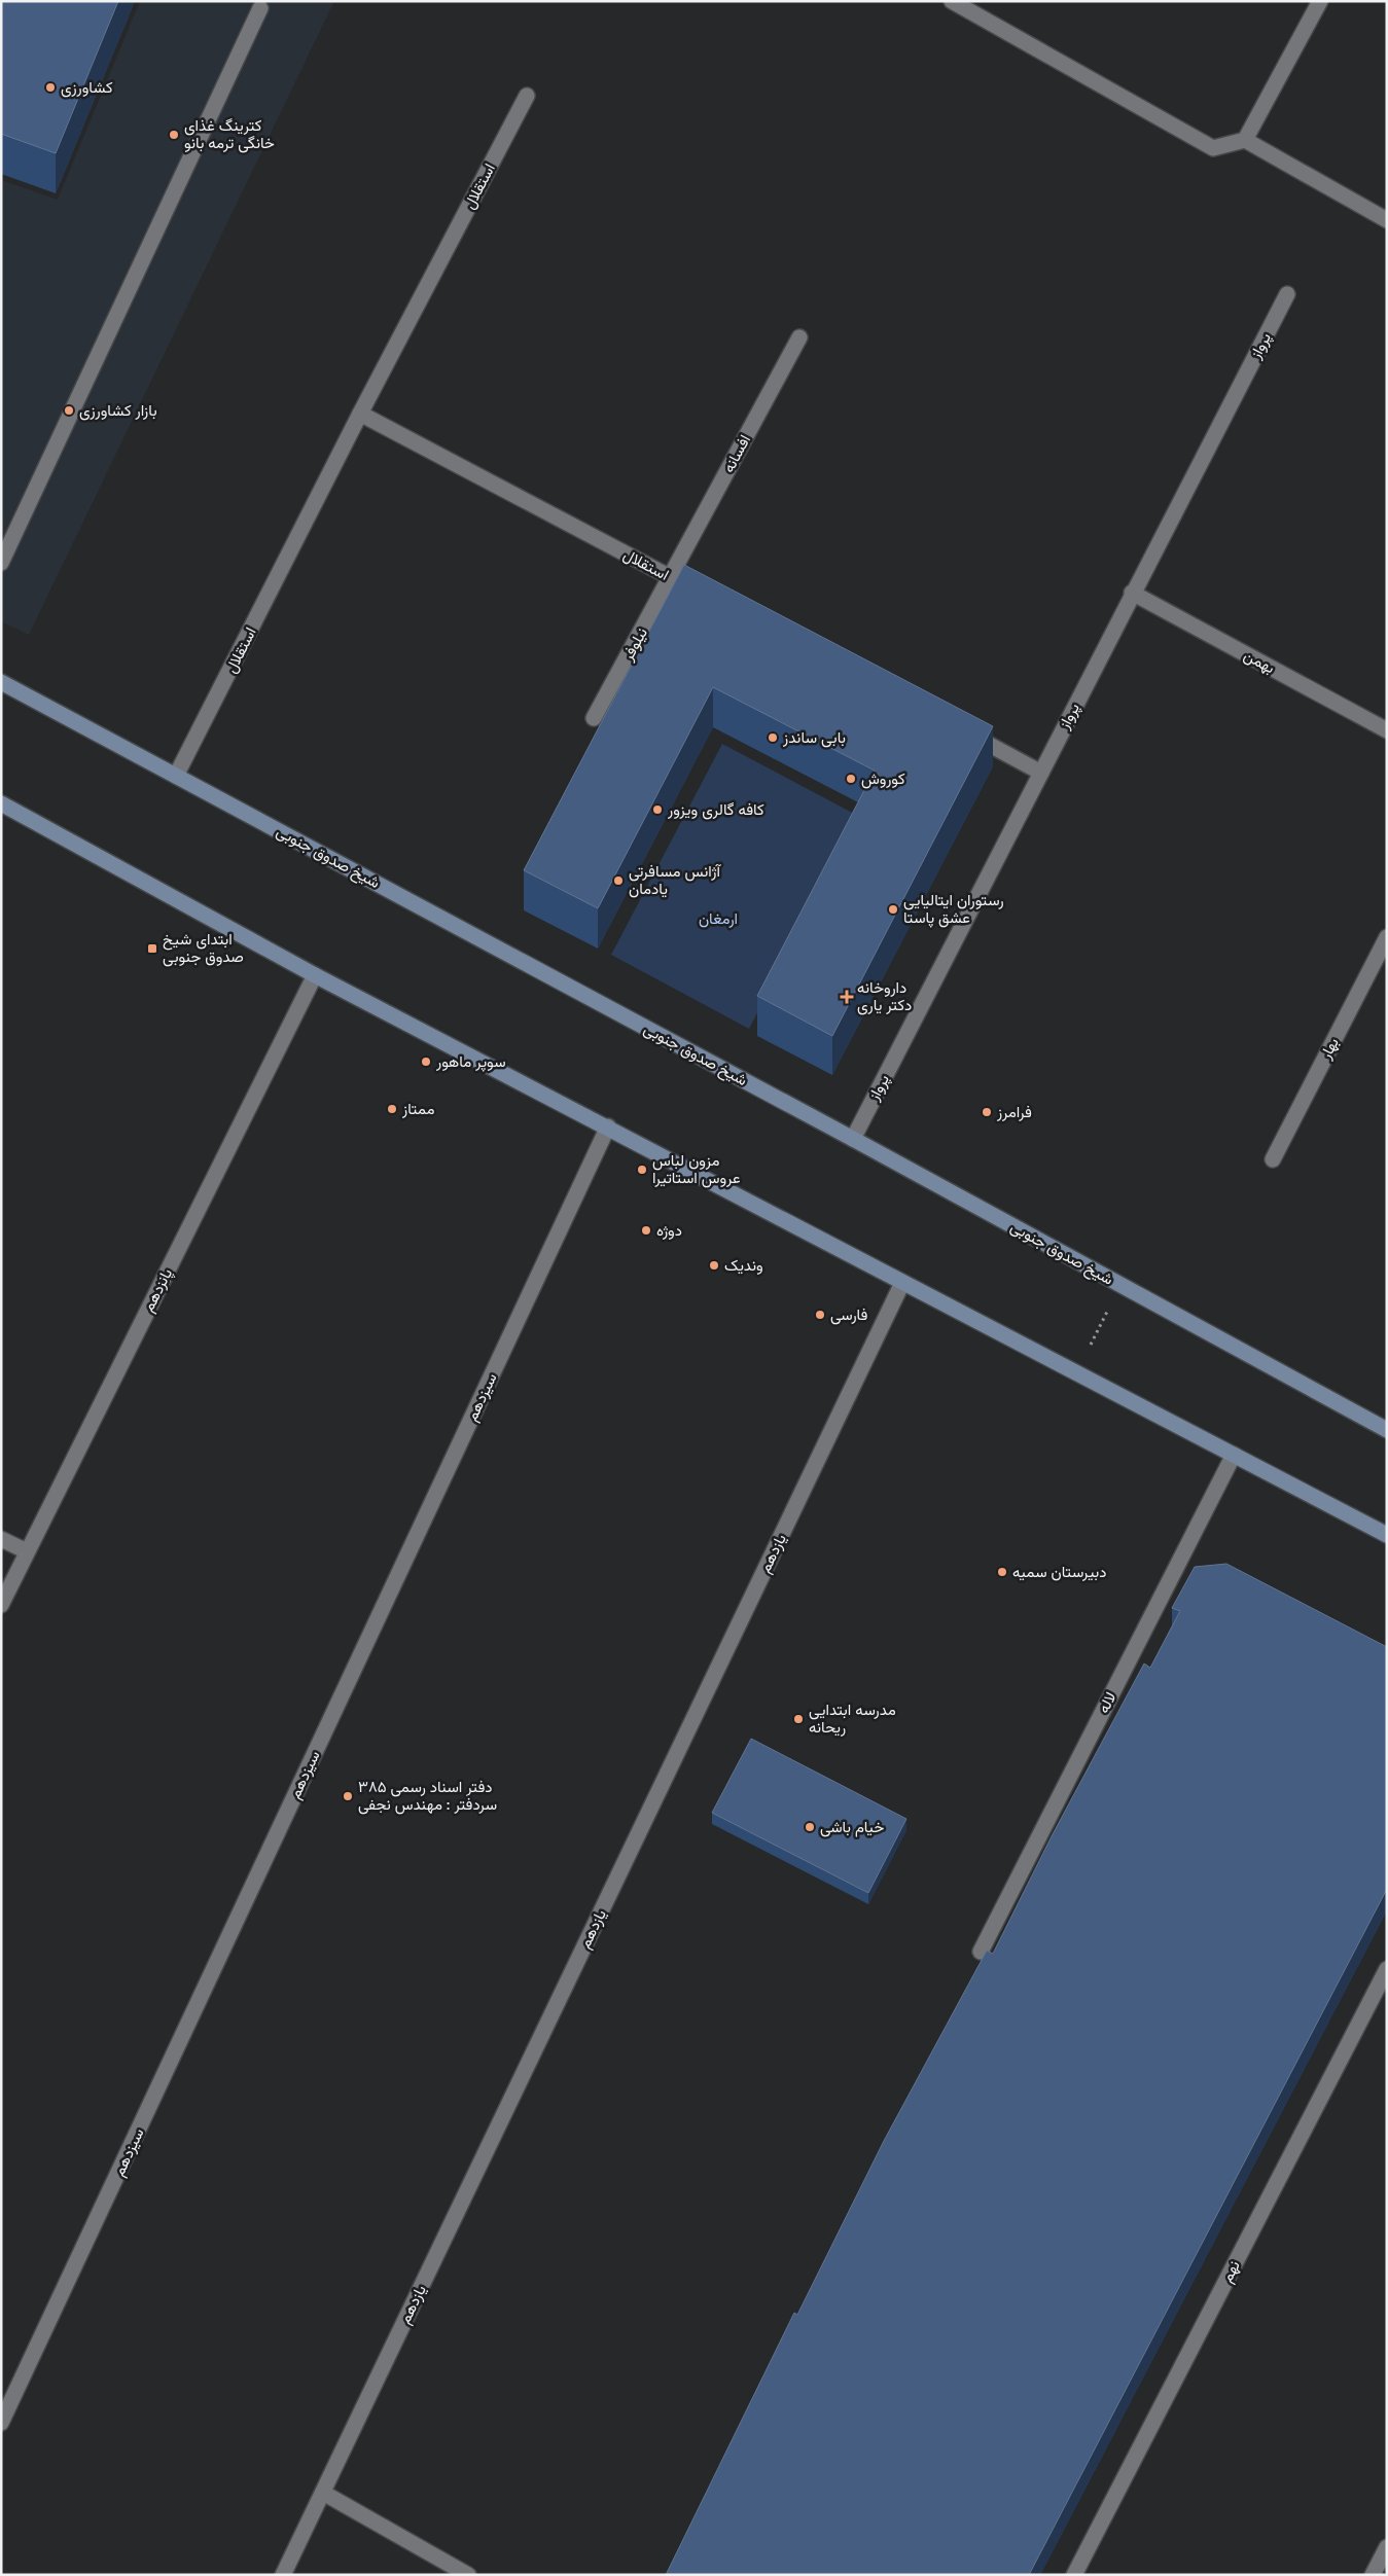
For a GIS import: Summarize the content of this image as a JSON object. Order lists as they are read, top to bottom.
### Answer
{
  "streets": {
    "main road": ["شیخ صدوق جنوبی"],
    "street": [
      "استقلال",
      "پرواز",
      "افسانه",
      "نیلوفر",
      "بهمن",
      "بهار",
      "پانزدهم",
      "سیزدهم",
      "یازدهم",
      "لاله",
      "نهم"
    ]
  },
  "crossings": [
    ["استقلال", "افسانه"],
    ["استقلال", "نیلوفر"],
    ["استقلال", "شیخ صدوق جنوبی"],
    ["پرواز", "بهمن"],
    ["پرواز", "شیخ صدوق جنوبی"],
    ["افسانه", "نیلوفر"]
  ],
  "parks": ["ارمغان"],
  "places": {
    "other": [
      "کشاورزی",
      "کترینگ غذای خانگی ترمه بانو",
      "بازار کشاورزی",
      "بابی ساندز",
      "کوروش",
      "کافه گالری ویزور",
      "آژانس مسافرتی یادمان",
      "رستوران ایتالیایی عشق پاستا",
      "سوپر ماهور",
      "ممتاز",
      "فرامرز",
      "مزون لباس عروس استاتیرا",
      "دوژه",
      "وندیک",
      "فارسی",
      "دبیرستان سمیه",
      "مدرسه ابتدایی ریحانه",
      "دفتر اسناد رسمی ۳۸۵ سردفتر : مهندس نجفی",
      "خیام باشی"
    ],
    "transit": ["ابتدای شیخ صدوق جنوبی"],
    "health": ["داروخانه دکتر یاری"]
  }
}
